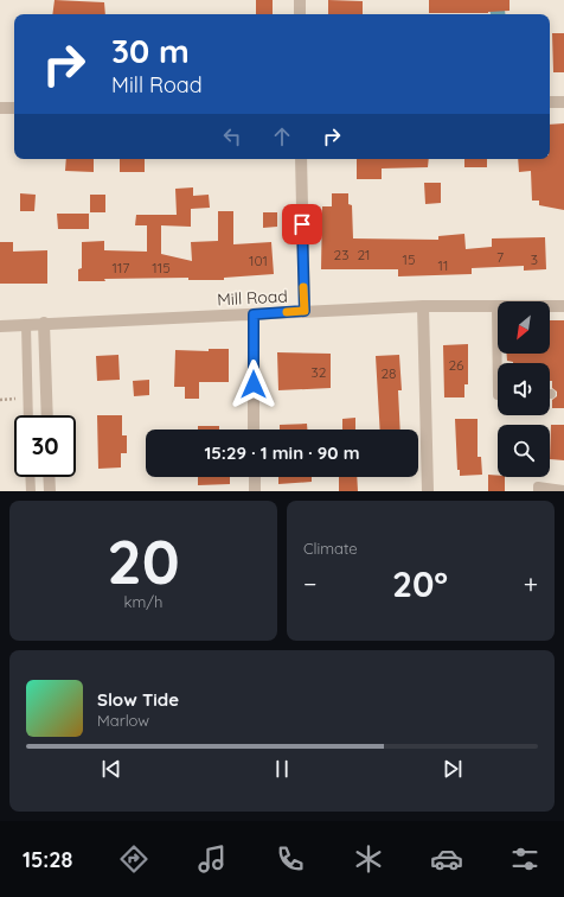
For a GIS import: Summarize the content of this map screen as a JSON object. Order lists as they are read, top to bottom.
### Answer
{
  "streets": {
    "street": ["Mill Road"]
  },
  "house_numbers": [
    "23",
    "21",
    "7",
    "15",
    "3",
    "101",
    "11",
    "117",
    "115",
    "26",
    "32",
    "28"
  ],
  "north": "bottom left",
  "page": {
    "turn": ["30 m", "Mill Road"],
    "limit": "30",
    "trip": "15:29 · 1 min · 90 m",
    "tile": [
      ["20", "km/h"],
      "Climate"
    ],
    "heat": ["−", "20°", "+"],
    "song": ["Slow Tide", "Marlow"],
    "tabs": "15:28"
  }
}
